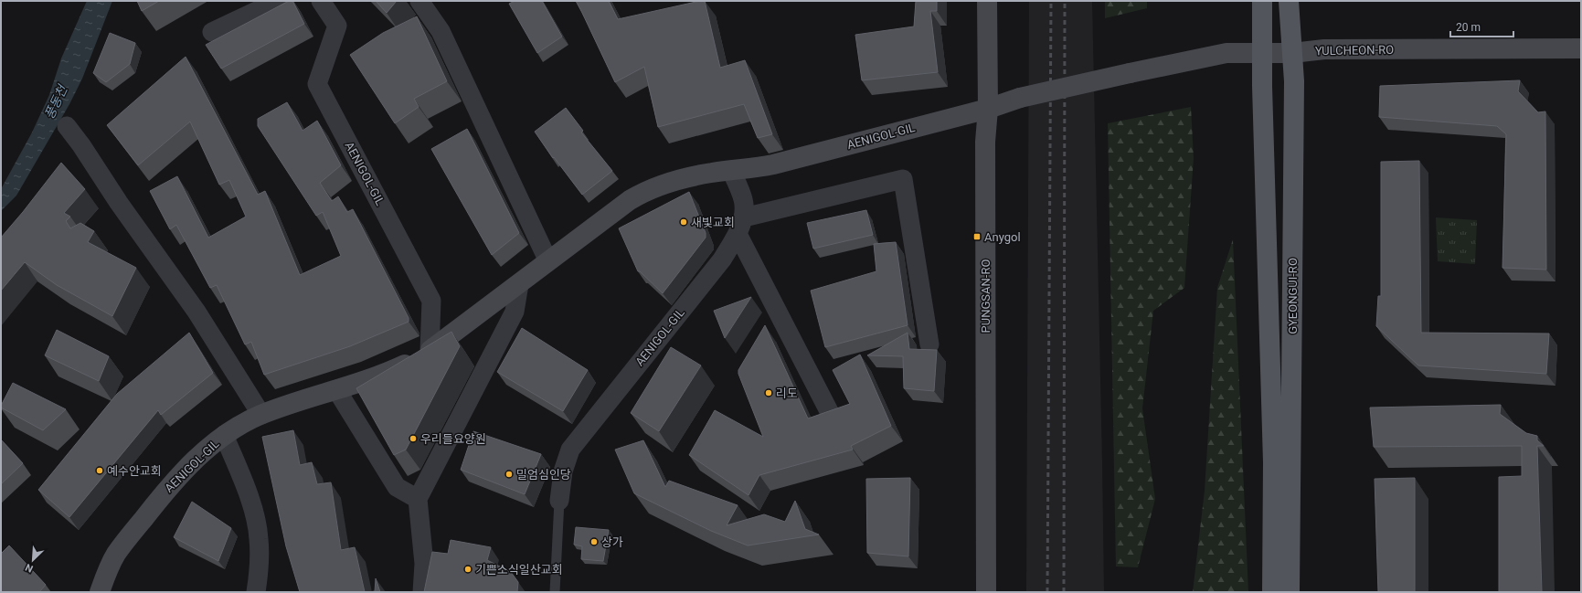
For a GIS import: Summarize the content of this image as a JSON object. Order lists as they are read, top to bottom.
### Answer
{
  "streets": {
    "main road": [
      "YULCHEON-RO",
      "AENIGOL-GIL",
      "PUNGSAN-RO",
      "GYEONGUI-RO"
    ]
  },
  "crossings": [
    ["YULCHEON-RO", "AENIGOL-GIL"],
    ["YULCHEON-RO", "PUNGSAN-RO"],
    ["YULCHEON-RO", "GYEONGUI-RO"],
    ["AENIGOL-GIL", "PUNGSAN-RO"]
  ],
  "water": ["풍동천"],
  "places": {
    "other": [
      "새빛교회",
      "리도",
      "우리들요양원",
      "예수안교회",
      "밀엄심인당",
      "상가",
      "기쁜소식일산교회"
    ],
    "transit": ["Anygol"]
  },
  "scale_bar": "20 m",
  "north": "bottom left"
}
